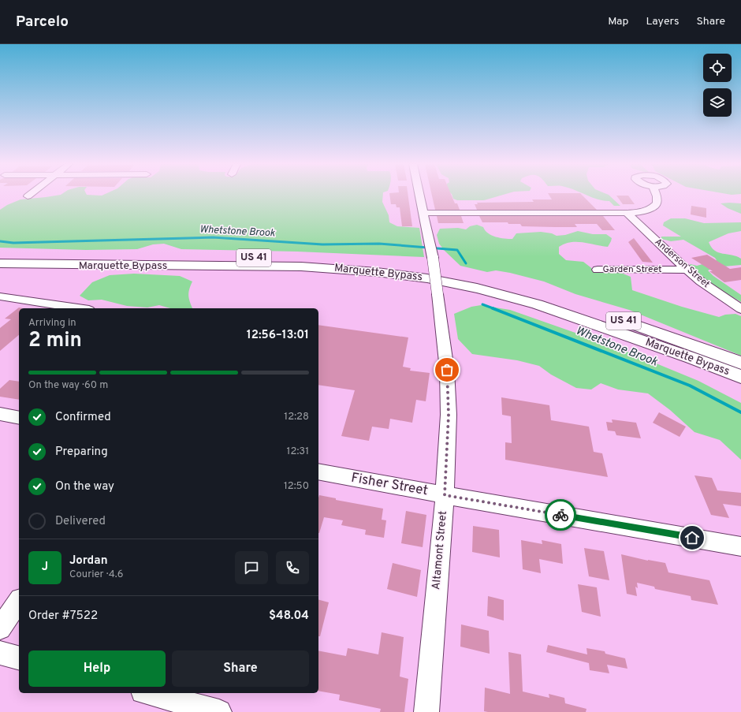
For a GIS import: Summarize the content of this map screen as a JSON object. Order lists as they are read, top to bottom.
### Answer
{
  "streets": {
    "highway": ["US 41", "Marquette Bypass"],
    "street": [
      "Anderson Street",
      "Garden Street",
      "Fisher Street",
      "Altamont Street"
    ]
  },
  "crossings": [
    ["Anderson Street", "Garden Street"],
    ["Fisher Street", "Altamont Street"]
  ],
  "water": ["Whetstone Brook"],
  "page": {
    "header": "Parcelo",
    "nav": ["Map", "Layers", "Share"],
    "heading": ["2 min", "Arriving in", "12:56–13:01"],
    "panel": [
      "Jordan",
      "Courier · 4.6",
      "Order #7522",
      "$48.04"
    ],
    "bar": "On the way · 60 m",
    "list": [
      ["Confirmed", "12:28"],
      ["Preparing", "12:31"],
      ["On the way", "12:50"],
      "Delivered"
    ],
    "round": "J",
    "buttons": ["Help", "Share"]
  }
}
